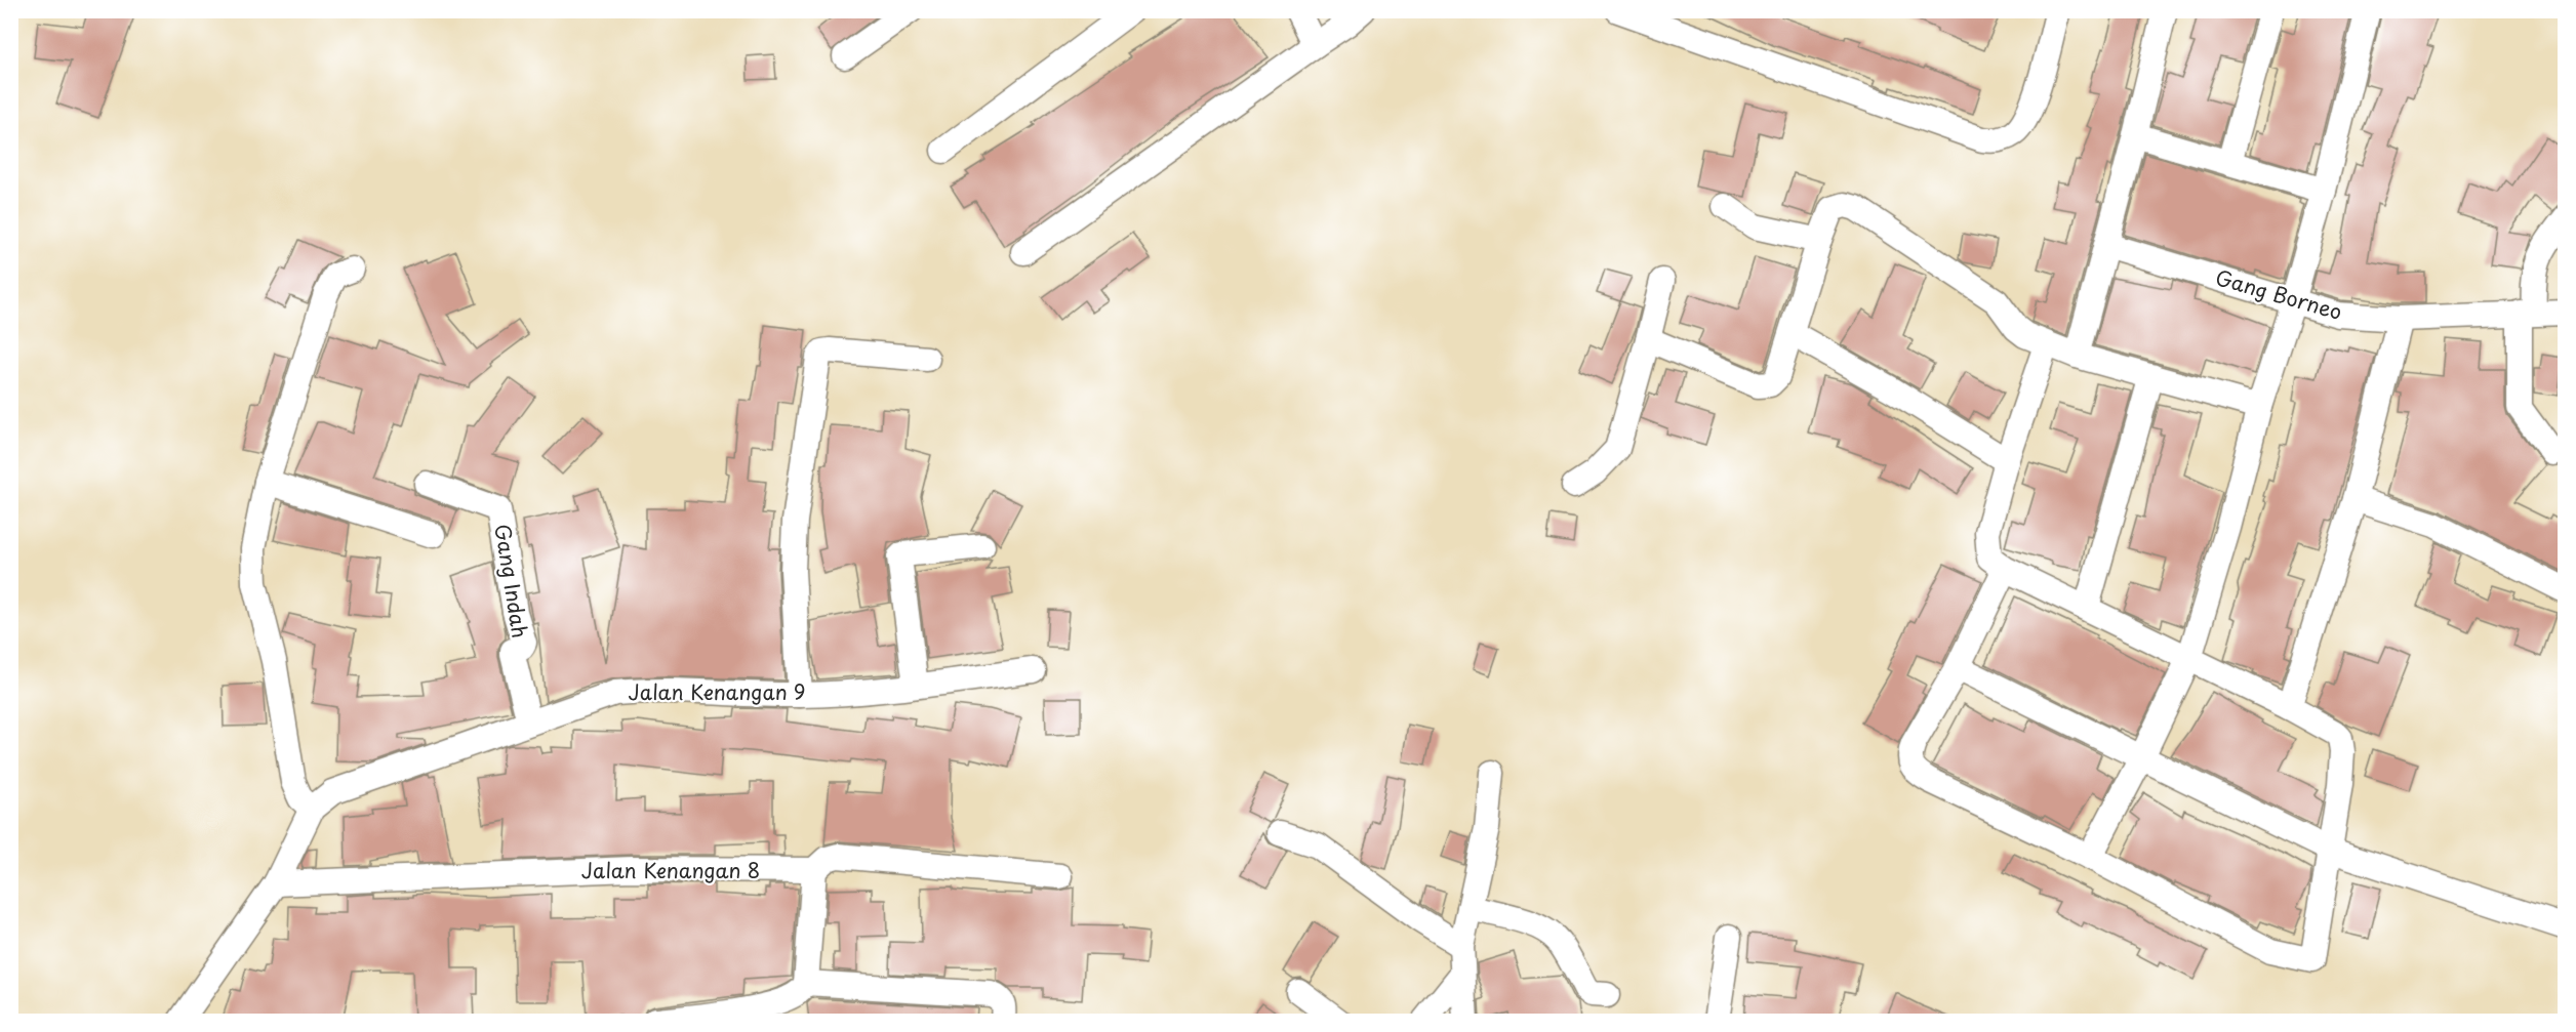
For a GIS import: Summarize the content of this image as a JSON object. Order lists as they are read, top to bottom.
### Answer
{
  "streets": {
    "street": [
      "Gang Borneo",
      "Gang Indah",
      "Jalan Kenangan 9",
      "Jalan Kenangan 8"
    ]
  },
  "crossings": [
    ["Gang Indah", "Jalan Kenangan 9"]
  ]
}
